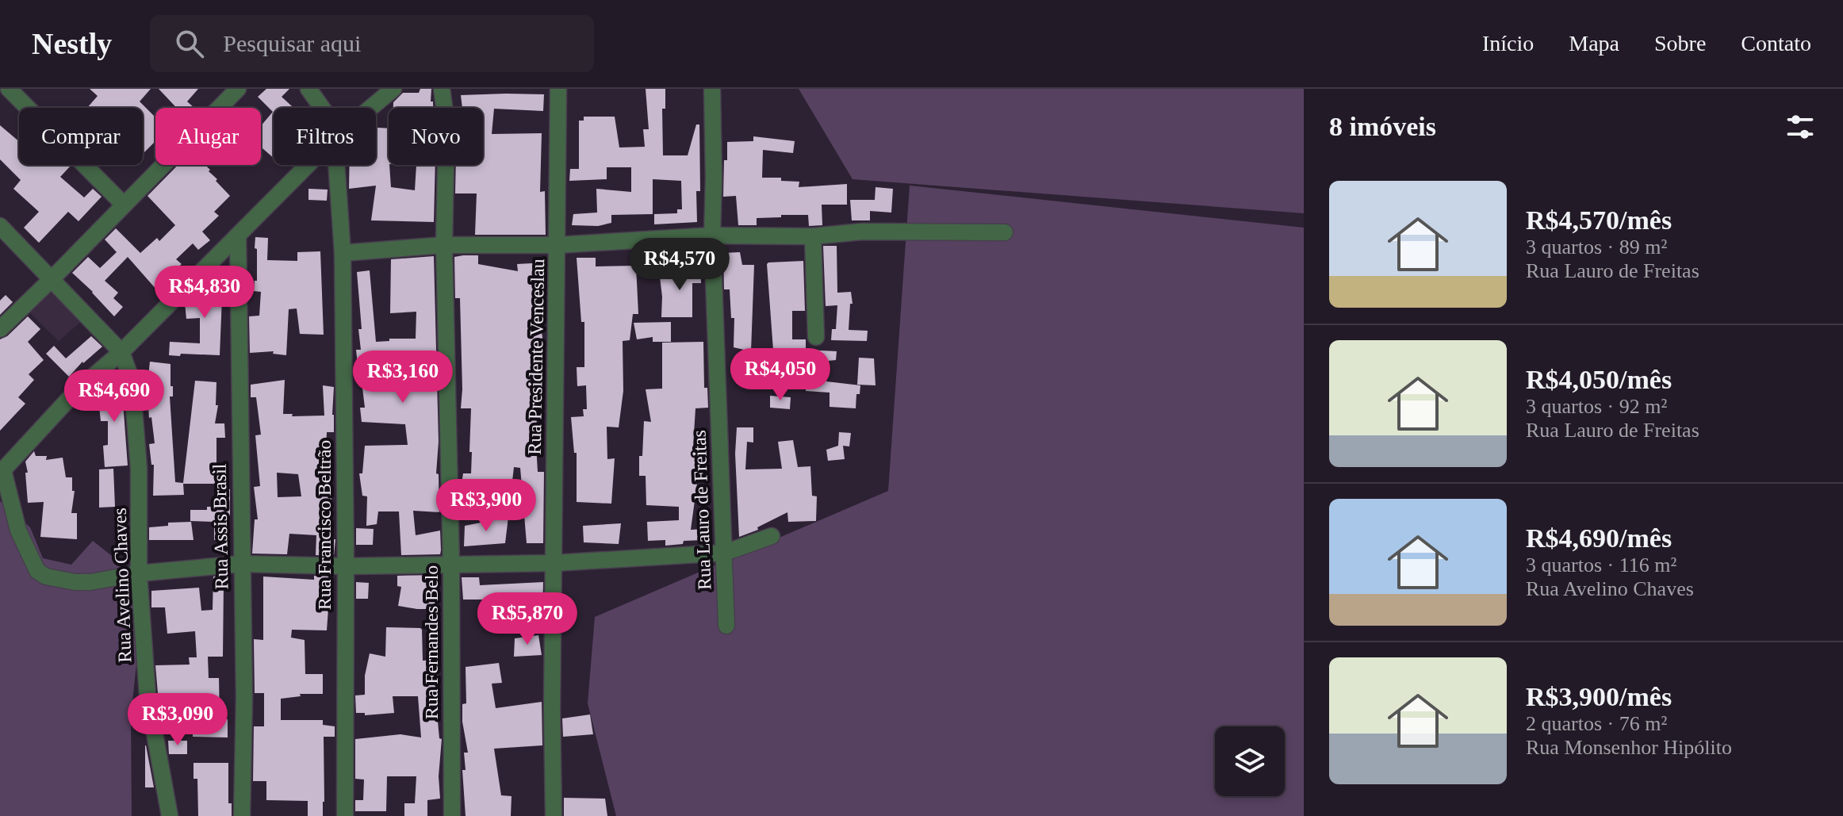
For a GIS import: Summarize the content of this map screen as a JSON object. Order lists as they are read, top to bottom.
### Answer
{
  "streets": {
    "street": [
      "Rua Presidente Venceslau",
      "Rua Lauro de Freitas",
      "Rua Francisco Beltrão",
      "Rua Assis Brasil",
      "Rua Avelino Chaves",
      "Rua Fernandes Belo"
    ]
  },
  "page": {
    "header": "Nestly",
    "search": "Pesquisar aqui",
    "nav": [
      "Início",
      "Mapa",
      "Sobre",
      "Contato"
    ],
    "heading": "8 imóveis",
    "chip": [
      "Comprar",
      "Alugar",
      "Filtros",
      "Novo"
    ],
    "list": [
      {
        "name": "R$4,570/mês",
        "note": "3 quartos · 89 m² · Rua Lauro de Freitas"
      },
      {
        "name": "R$4,050/mês",
        "note": "3 quartos · 92 m² · Rua Lauro de Freitas"
      },
      {
        "name": "R$4,690/mês",
        "note": "3 quartos · 116 m² · Rua Avelino Chaves"
      },
      {
        "name": "R$3,900/mês",
        "note": "2 quartos · 76 m² · Rua Monsenhor Hipólito"
      }
    ],
    "price": [
      "R$4,570",
      "R$4,830",
      "R$4,050",
      "R$3,160",
      "R$4,690",
      "R$3,900",
      "R$5,870",
      "R$3,090"
    ]
  }
}
